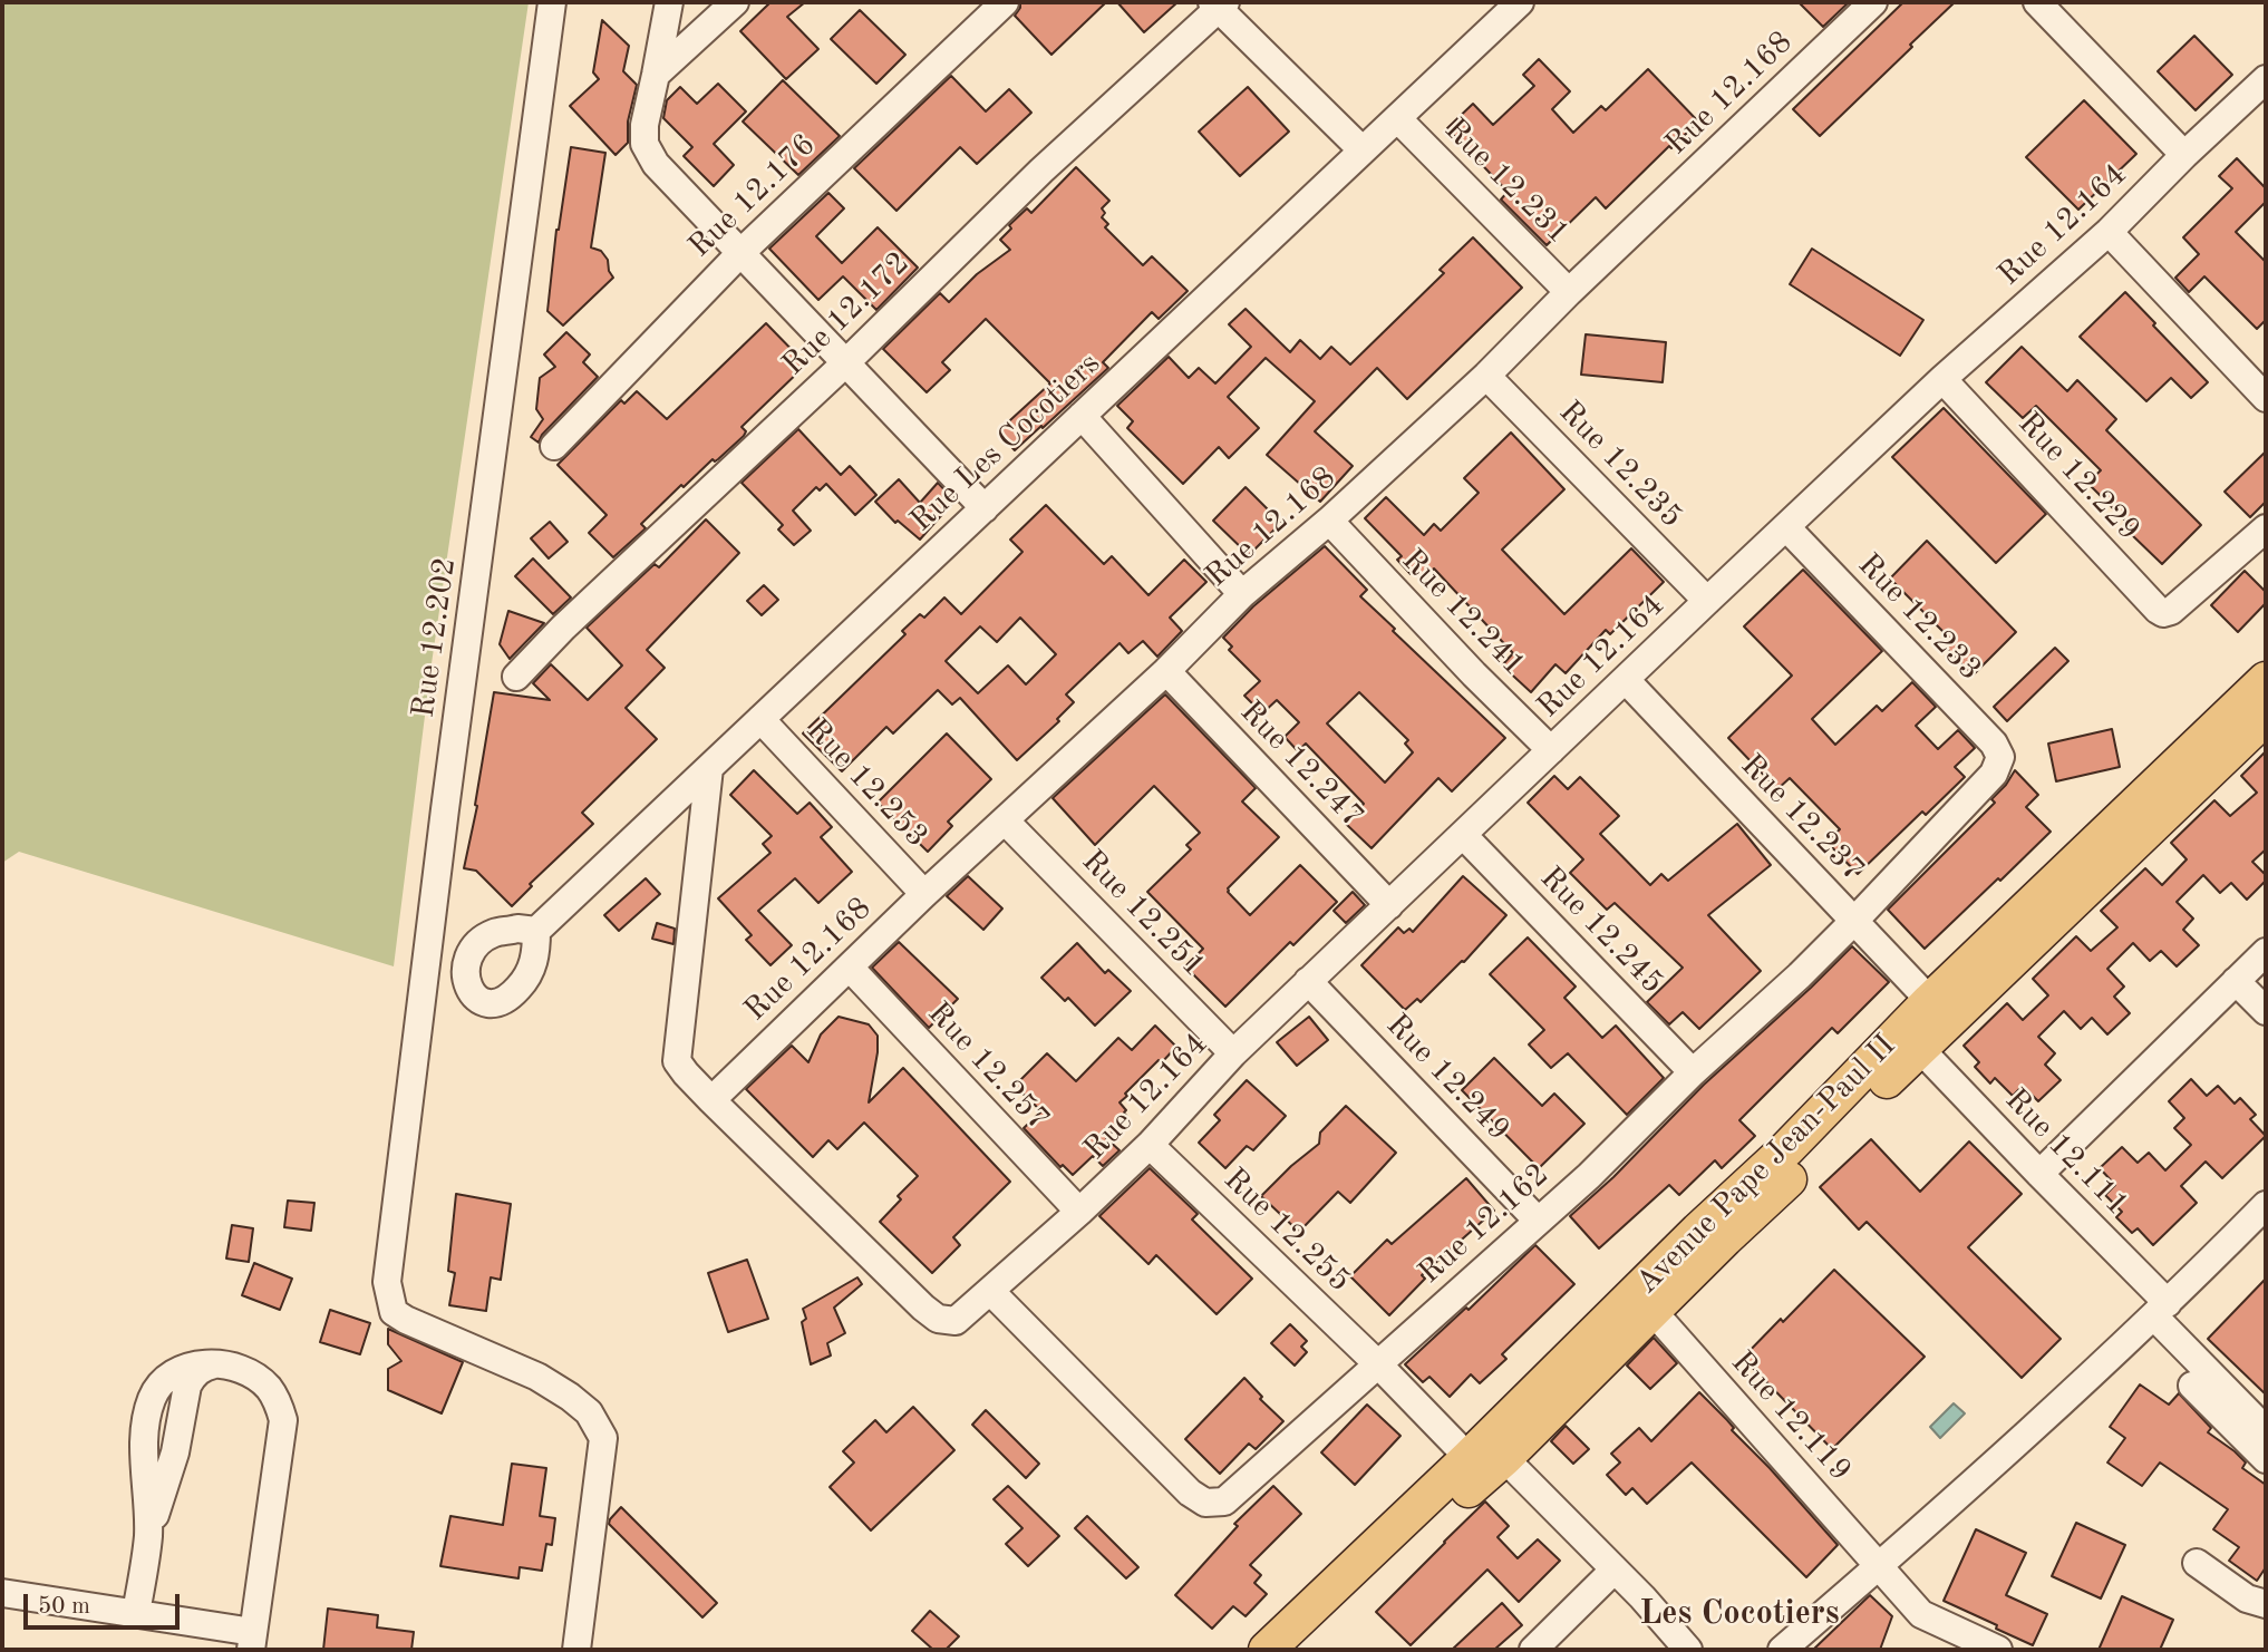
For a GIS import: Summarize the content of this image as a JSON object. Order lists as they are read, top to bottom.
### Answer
{
  "streets": {
    "main road": ["Avenue Pape Jean-Paul II"],
    "street": [
      "Rue 12.168",
      "Rue 12.231",
      "Rue 12.176",
      "Rue 12.164",
      "Rue 12.172",
      "Rue Les Cocotiers",
      "Rue 12.235",
      "Rue 12.229",
      "Rue 12.241",
      "Rue 12.233",
      "Rue 12.202",
      "Rue 12.247",
      "Rue 12.253",
      "Rue 12.237",
      "Rue 12.251",
      "Rue 12.245",
      "Rue 12.257",
      "Rue 12.249",
      "Rue 12.111",
      "Rue 12.162",
      "Rue 12.255",
      "Rue 12.119"
    ]
  },
  "crossings": [
    ["Rue 12.168", "Rue 12.231"],
    ["Rue 12.168", "Rue 12.164"],
    ["Rue 12.168", "Rue 12.235"],
    ["Rue 12.168", "Rue 12.241"],
    ["Rue 12.168", "Rue 12.247"],
    ["Rue 12.168", "Rue 12.253"],
    ["Rue 12.168", "Rue 12.251"],
    ["Rue 12.168", "Rue 12.257"],
    ["Rue 12.231", "Rue Les Cocotiers"],
    ["Rue 12.164", "Rue Les Cocotiers"],
    ["Rue 12.164", "Rue 12.235"],
    ["Rue 12.164", "Rue 12.229"],
    ["Rue 12.164", "Rue 12.241"],
    ["Rue 12.164", "Rue 12.233"],
    ["Rue 12.164", "Rue 12.247"],
    ["Rue 12.164", "Rue 12.237"],
    ["Rue 12.164", "Rue 12.251"],
    ["Rue 12.164", "Rue 12.245"],
    ["Rue 12.164", "Rue 12.257"],
    ["Rue 12.164", "Rue 12.249"],
    ["Rue 12.164", "Rue 12.162"],
    ["Rue 12.164", "Rue 12.255"],
    ["Rue Les Cocotiers", "Rue 12.253"],
    ["Rue 12.233", "Rue 12.162"],
    ["Rue 12.237", "Avenue Pape Jean-Paul II"],
    ["Rue 12.237", "Rue 12.162"],
    ["Rue 12.245", "Rue 12.162"],
    ["Rue 12.249", "Rue 12.162"],
    ["Rue 12.111", "Avenue Pape Jean-Paul II"],
    ["Avenue Pape Jean-Paul II", "Rue 12.255"],
    ["Avenue Pape Jean-Paul II", "Rue 12.119"],
    ["Rue 12.162", "Rue 12.255"]
  ],
  "districts": ["Les Cocotiers"],
  "scale_bar": "50 m"
}
